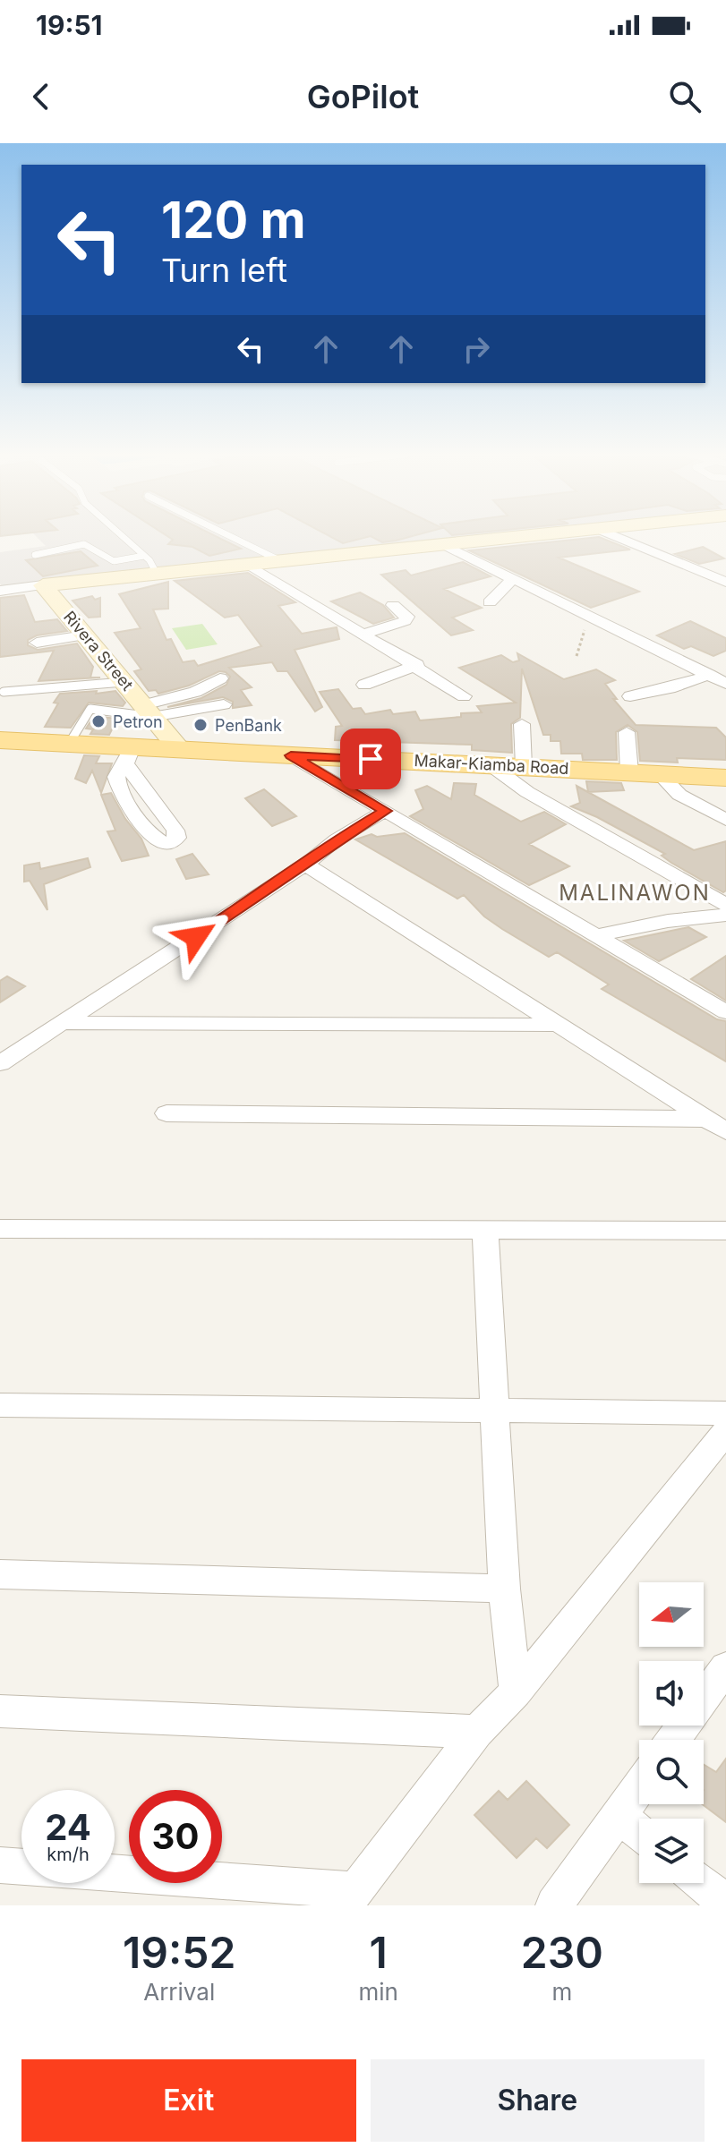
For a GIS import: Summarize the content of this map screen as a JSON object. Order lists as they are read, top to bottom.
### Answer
{
  "streets": {
    "main road": ["Makar-Kiamba Road"],
    "street": ["Rivera Street"]
  },
  "crossings": [
    ["Rivera Street", "Makar-Kiamba Road"]
  ],
  "districts": ["MALINAWON"],
  "places": ["Petron", "PenBank"],
  "north": "left",
  "page": {
    "status": "19:51",
    "header": "GoPilot",
    "turn": ["120 m", "Turn left"],
    "speed": "24 km/h",
    "limit": "30",
    "eta": [
      "19:52",
      "Arrival",
      "1",
      "min",
      "230",
      "m"
    ],
    "buttons": ["Exit", "Share"]
  }
}
